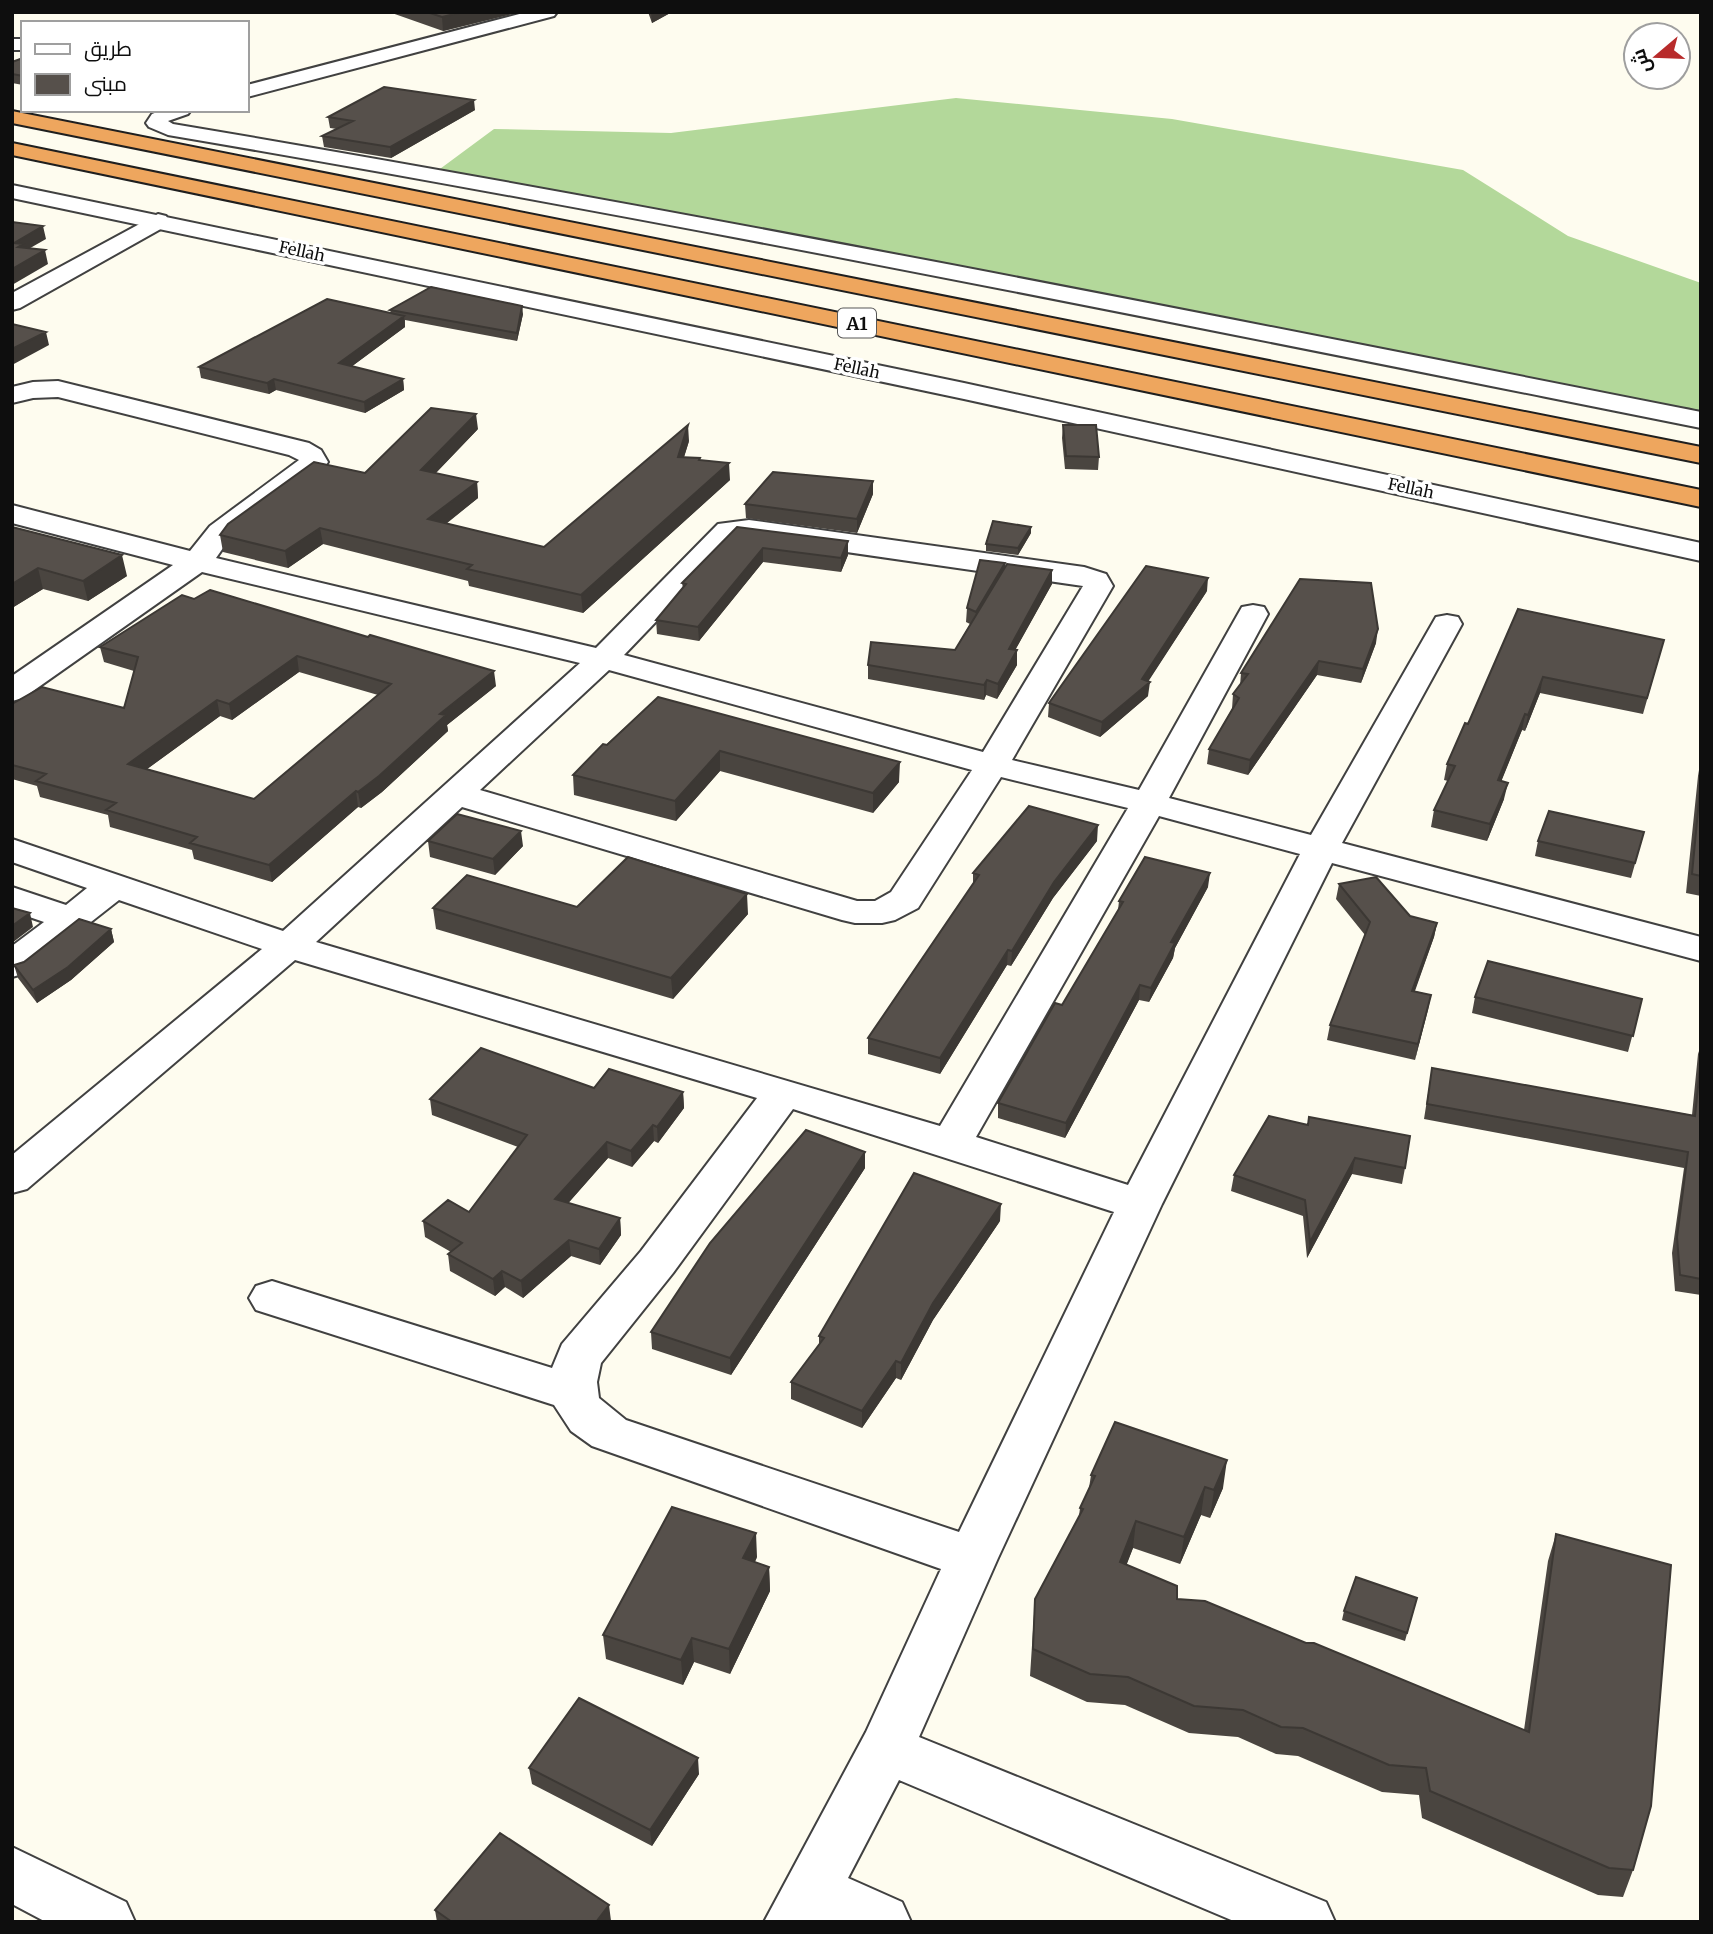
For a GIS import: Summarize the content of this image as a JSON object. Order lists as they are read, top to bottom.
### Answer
{
  "streets": {
    "highway": ["A1"],
    "street": ["Fellah"]
  },
  "legend": ["طريق", "مبنى"],
  "north": "left"
}
